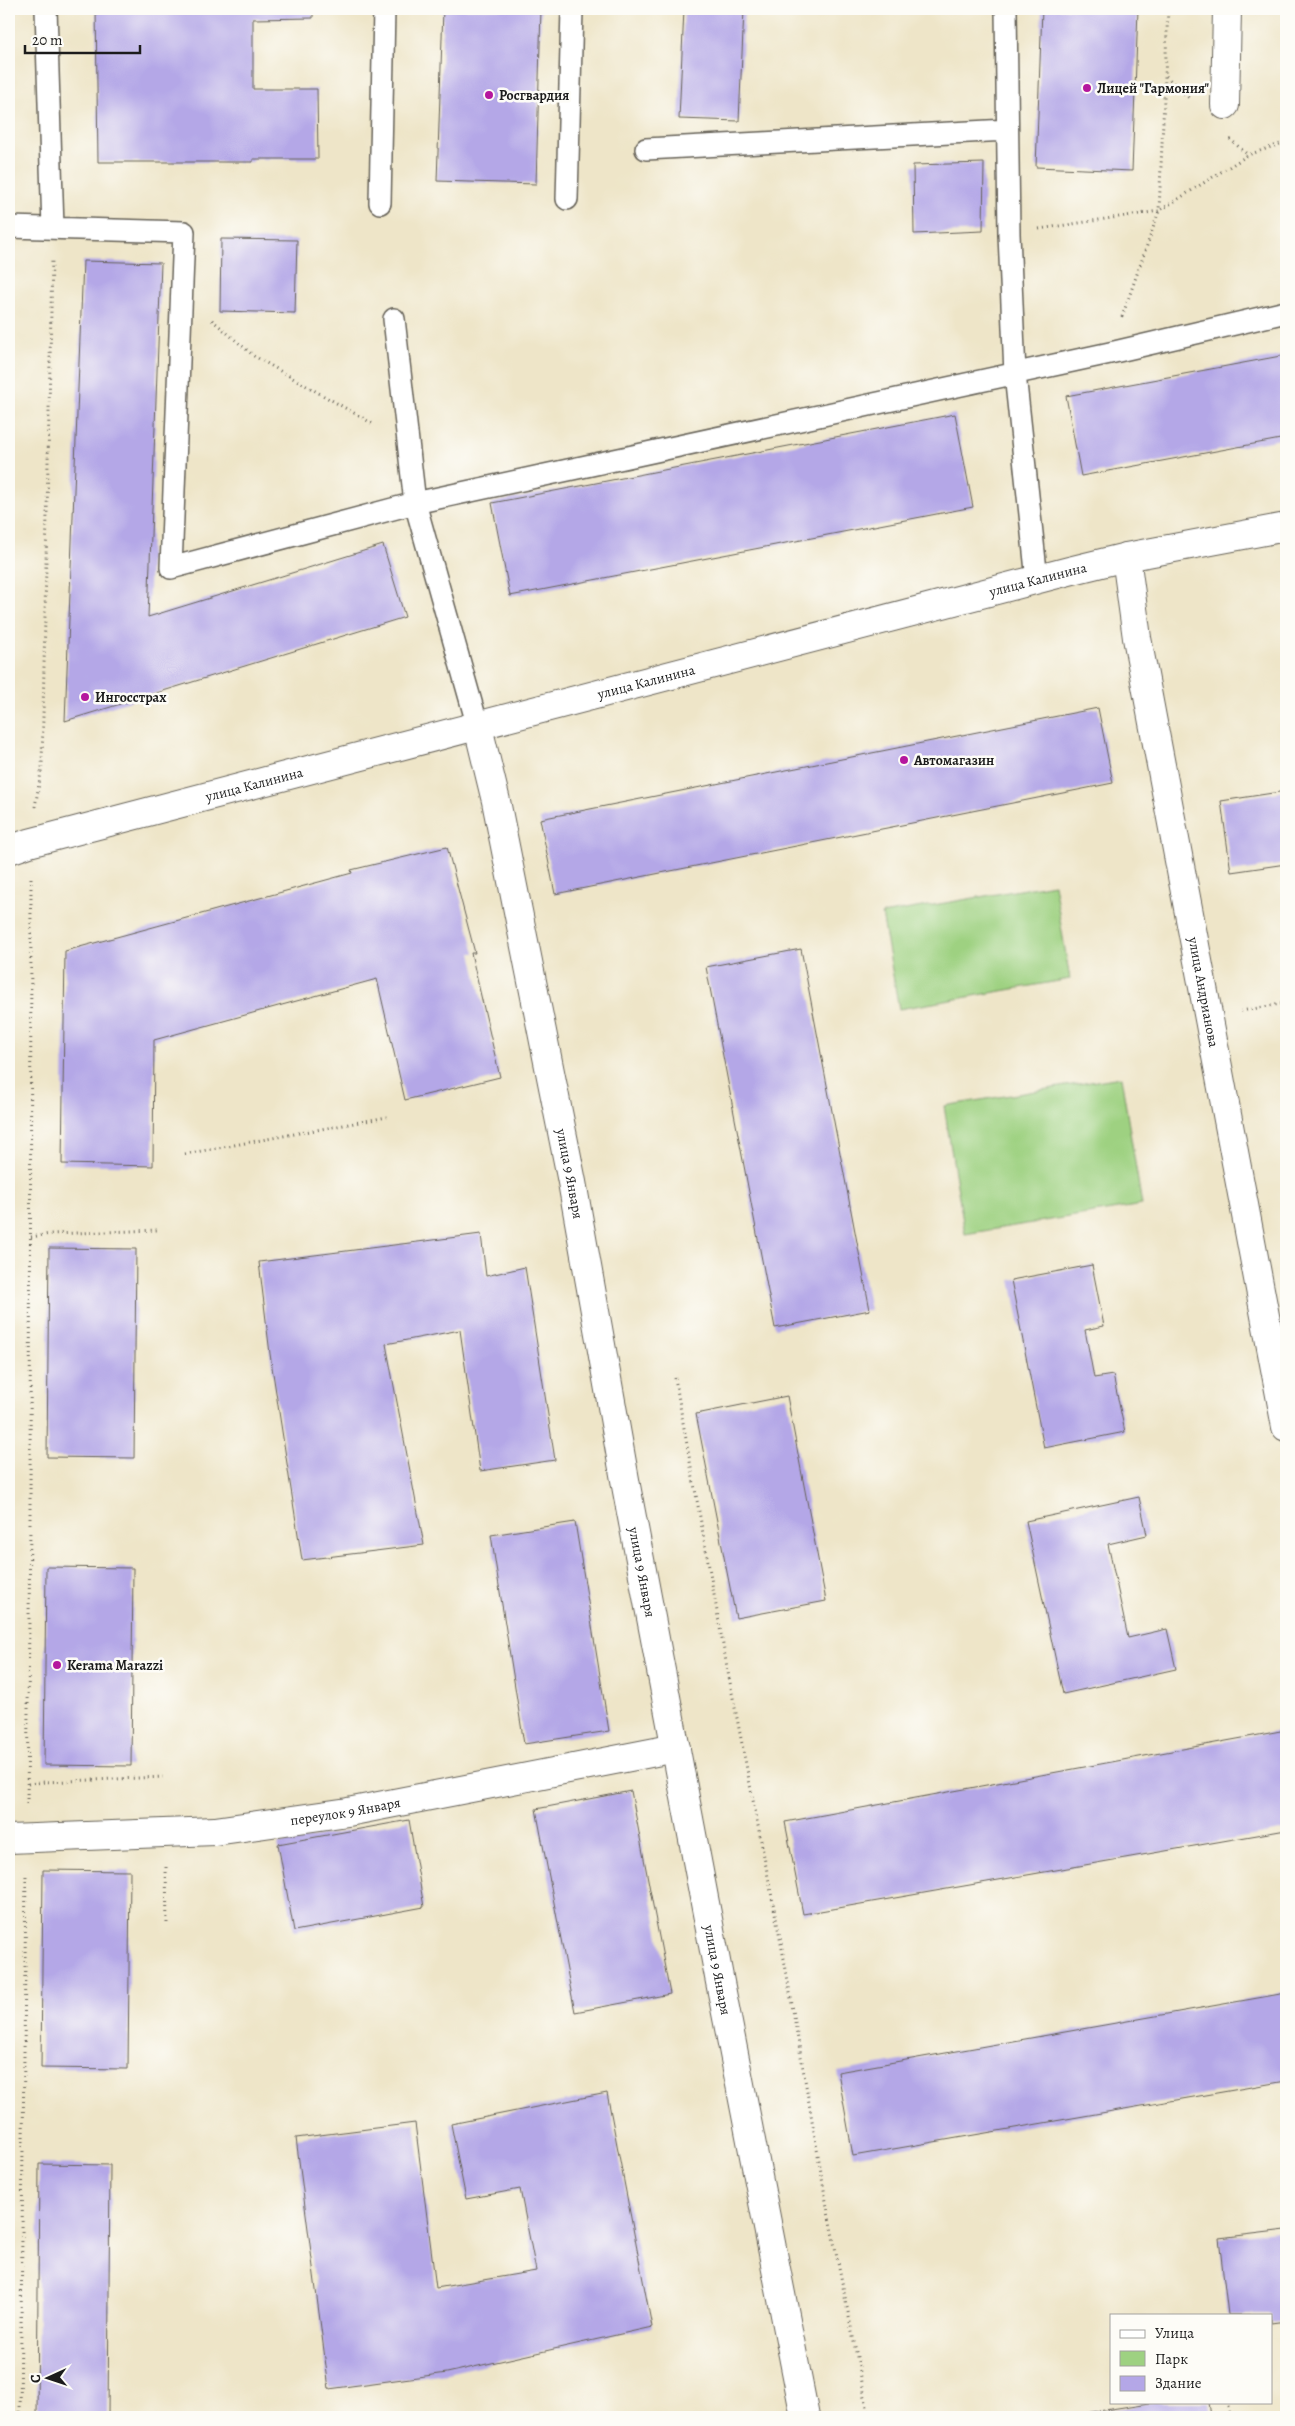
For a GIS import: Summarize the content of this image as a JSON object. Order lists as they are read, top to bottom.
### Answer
{
  "streets": {
    "street": [
      "улица Калинина",
      "улица Андрианова",
      "улица 9 Января",
      "переулок 9 Января"
    ]
  },
  "crossings": [
    ["улица Калинина", "улица Андрианова"],
    ["улица Калинина", "улица 9 Января"],
    ["улица 9 Января", "переулок 9 Января"]
  ],
  "places": [
    "Лицей \"Гармония\"",
    "Росгвардия",
    "Ингосстрах",
    "Автомагазин",
    "Kerama Marazzi"
  ],
  "legend": ["Улица", "Парк", "Здание"],
  "scale_bar": "20 m",
  "north": "left"
}
